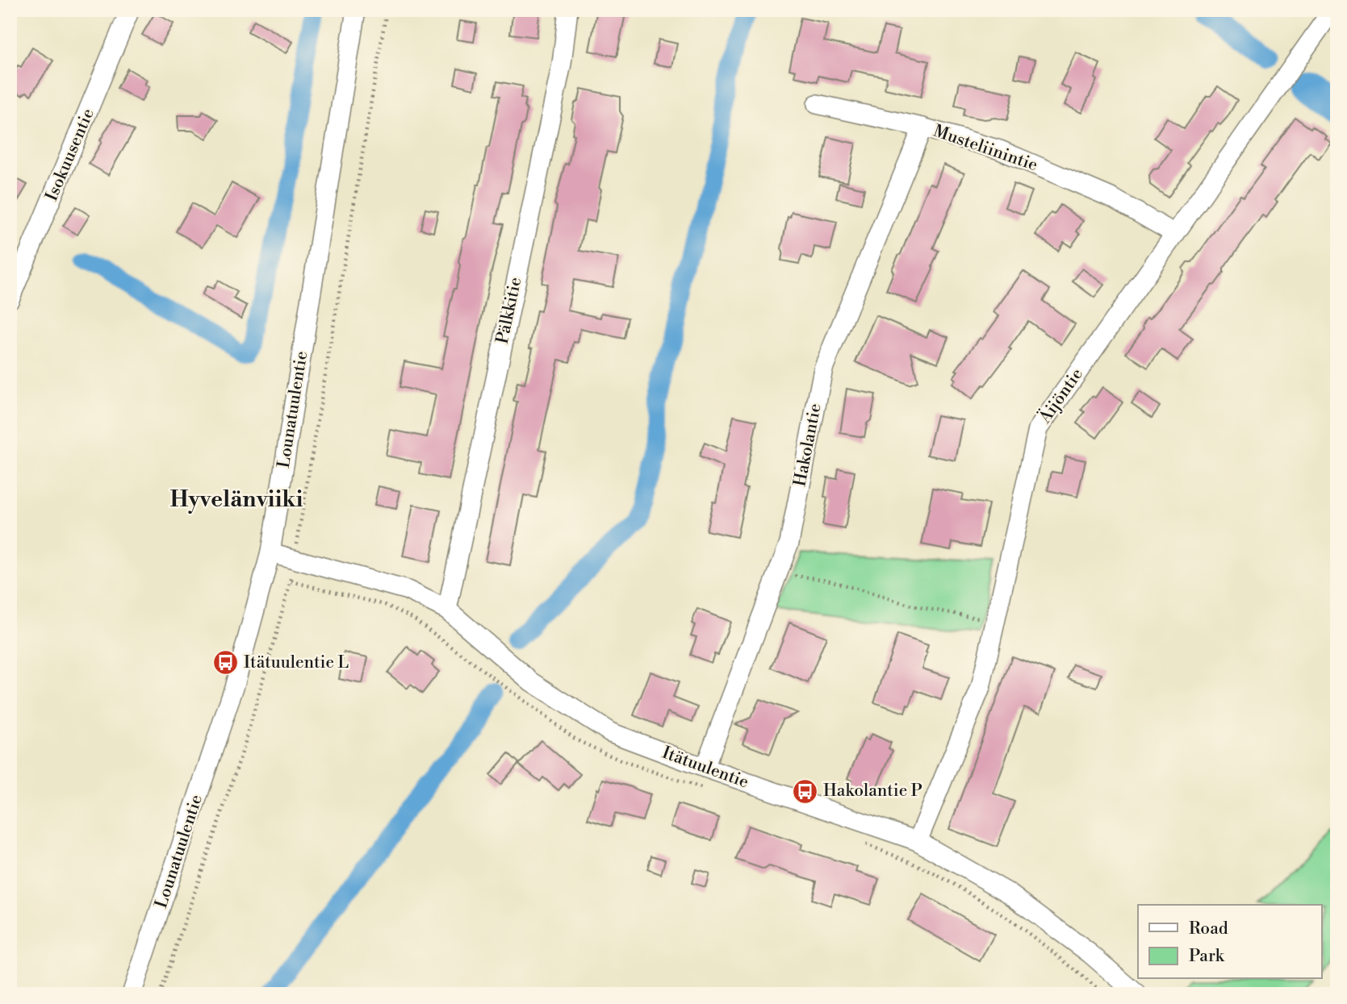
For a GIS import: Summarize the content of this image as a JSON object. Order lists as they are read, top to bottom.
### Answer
{
  "streets": {
    "street": [
      "Musteliinintie",
      "Isokuusentie",
      "Pälkkitie",
      "Äijöntie",
      "Lounatuulentie",
      "Hakolantie",
      "Itätuulentie"
    ]
  },
  "crossings": [
    ["Musteliinintie", "Äijöntie"],
    ["Musteliinintie", "Hakolantie"],
    ["Pälkkitie", "Itätuulentie"],
    ["Äijöntie", "Itätuulentie"],
    ["Lounatuulentie", "Itätuulentie"],
    ["Hakolantie", "Itätuulentie"]
  ],
  "districts": ["Hyvelänviiki"],
  "places": {
    "bus stop": ["Itätuulentie L", "Hakolantie P"]
  },
  "legend": ["Road", "Park"]
}
